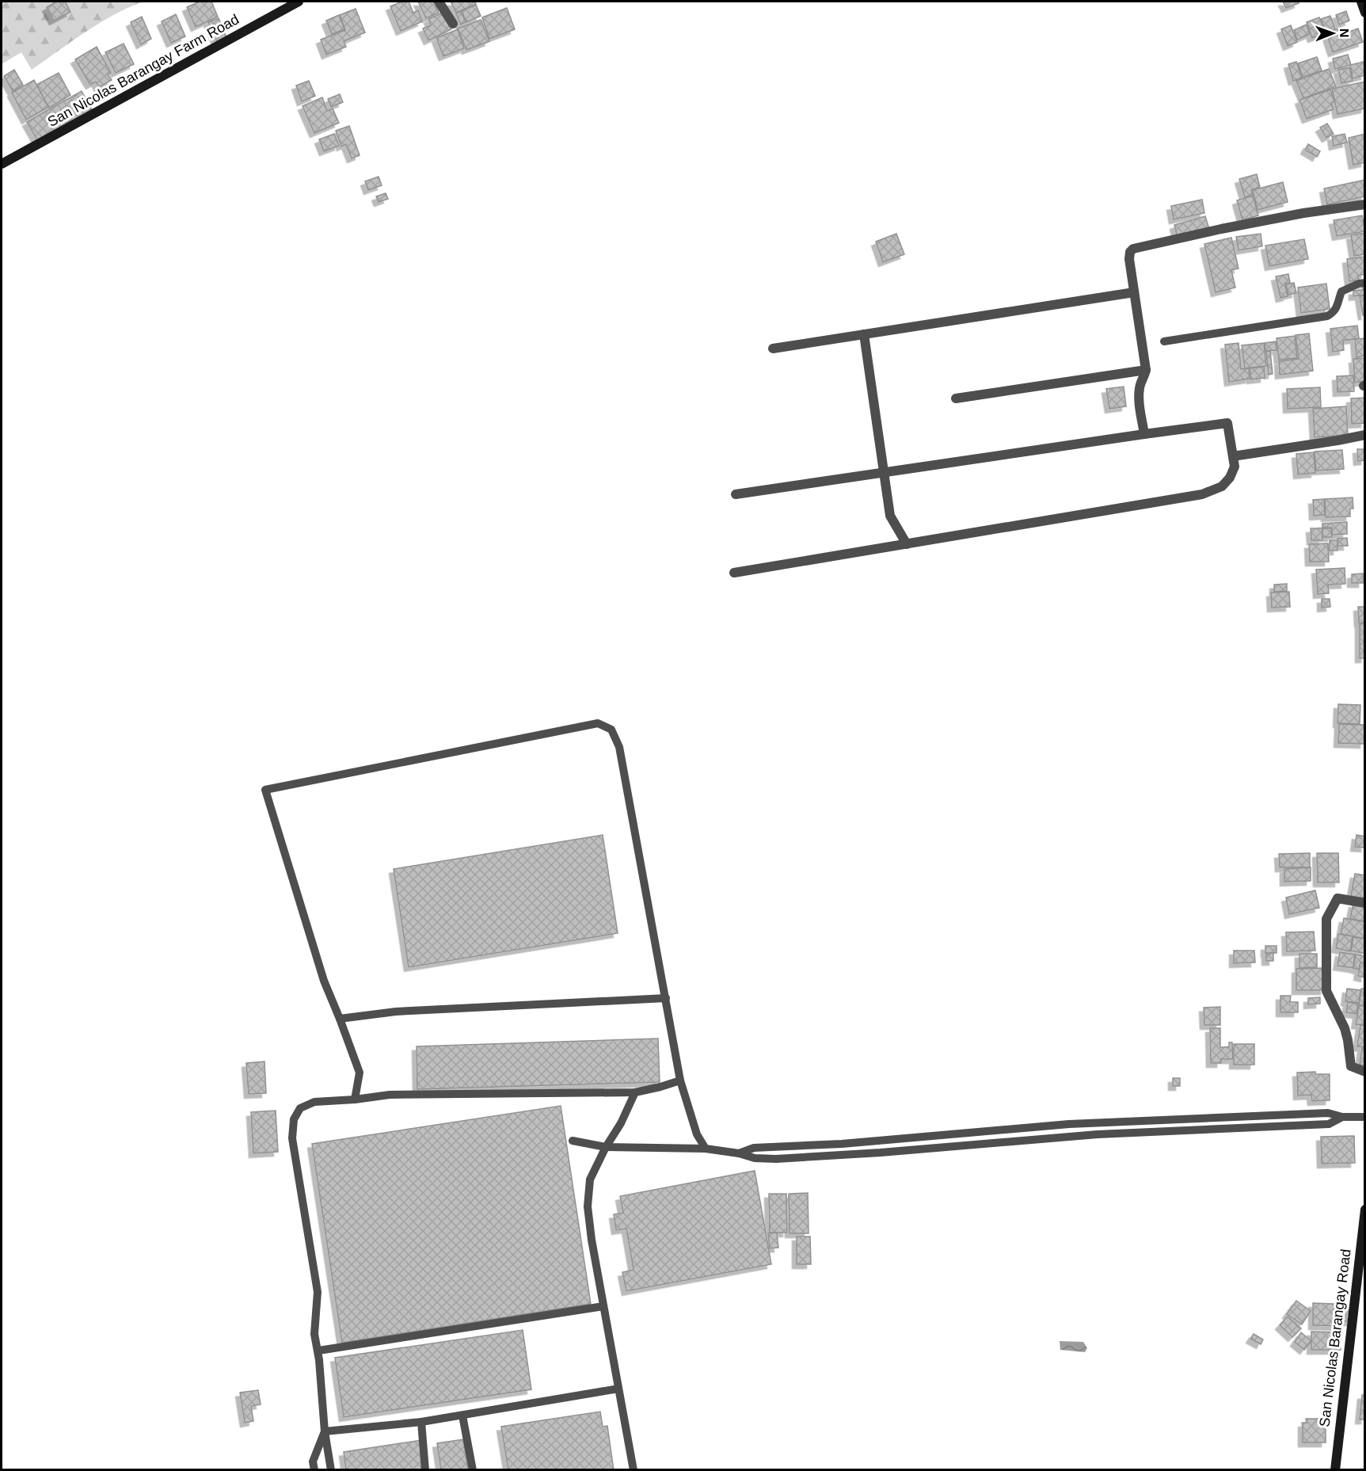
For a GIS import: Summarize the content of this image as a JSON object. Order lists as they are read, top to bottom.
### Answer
{
  "streets": {
    "street": ["San Nicolas Barangay Farm Road", "San Nicolas Barangay Road"]
  },
  "north": "right"
}
